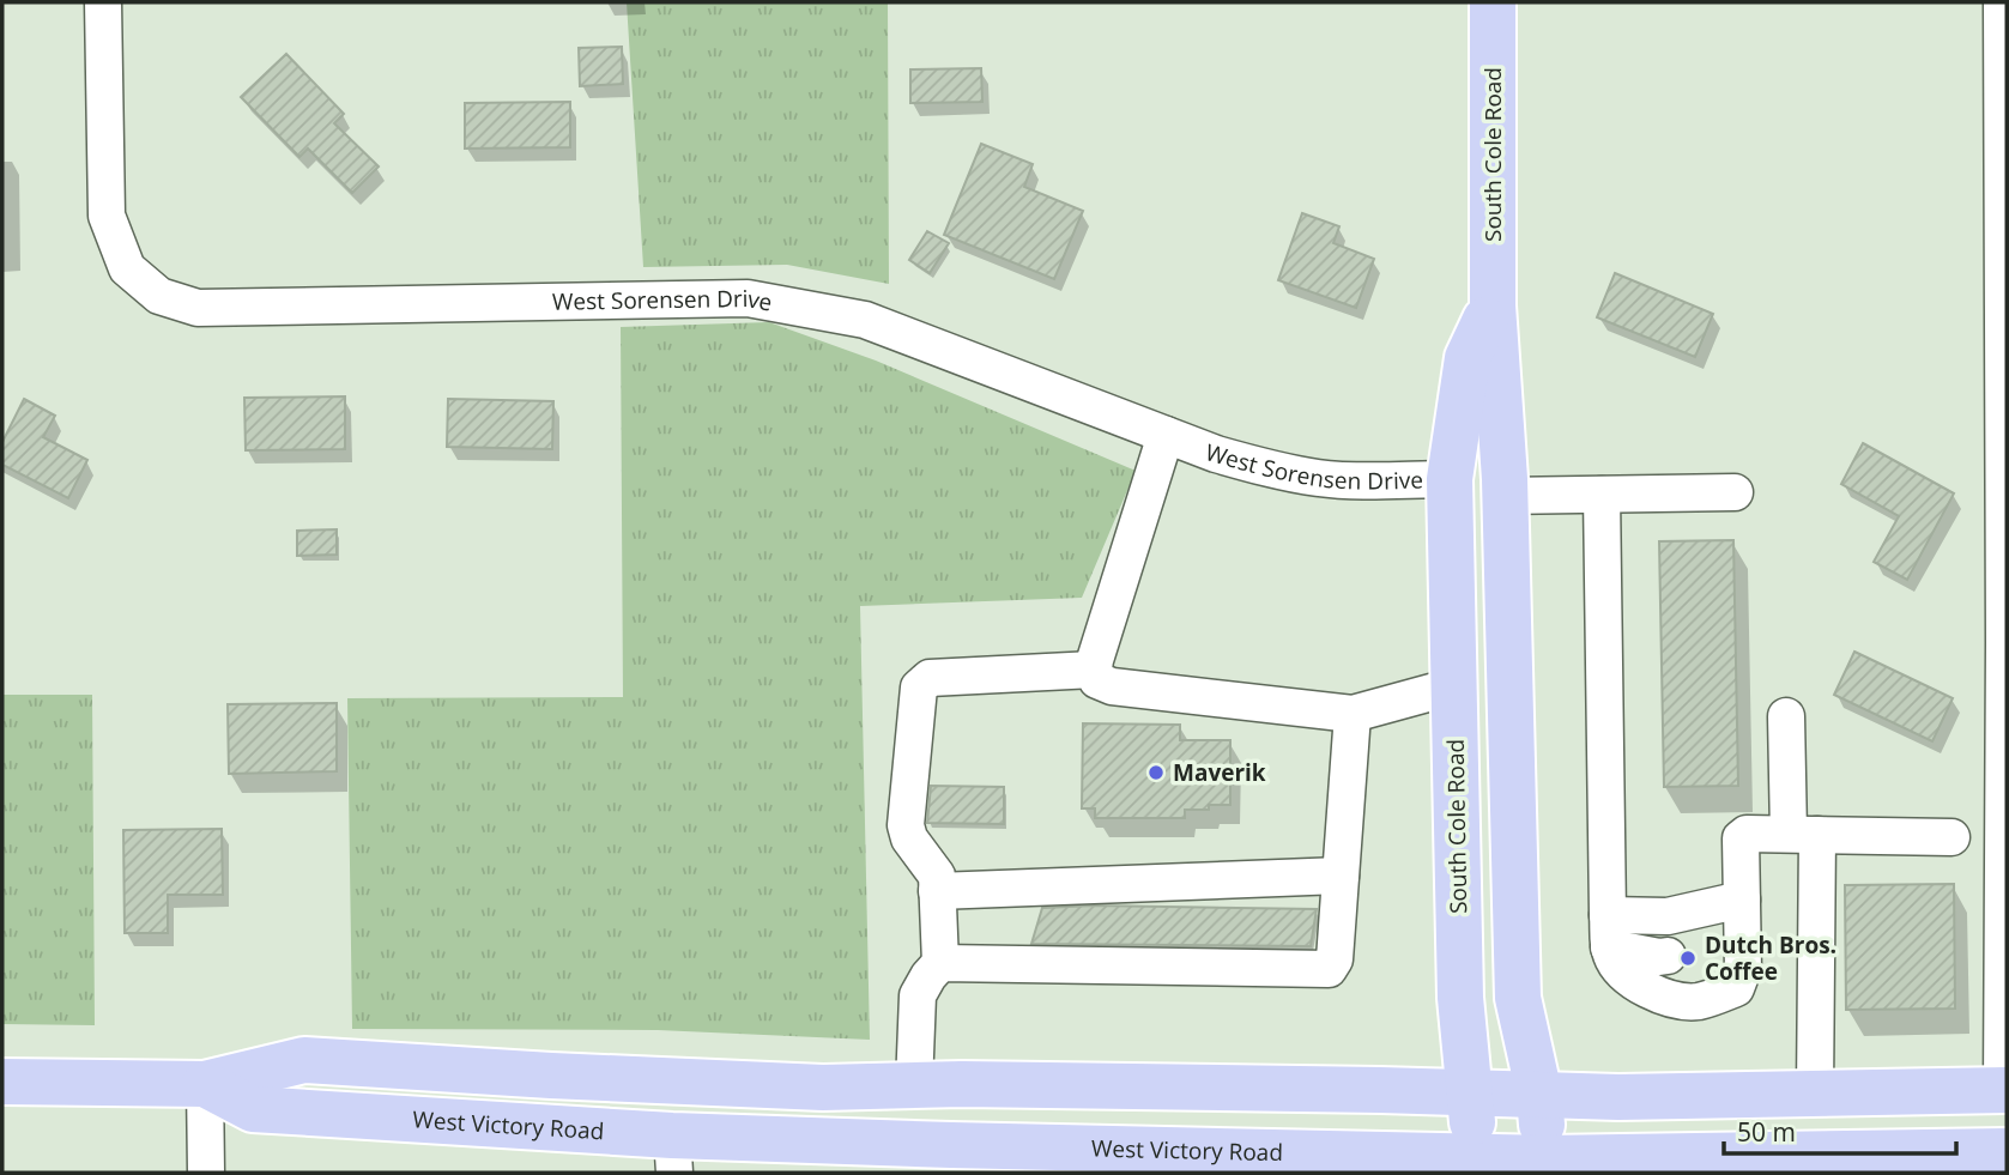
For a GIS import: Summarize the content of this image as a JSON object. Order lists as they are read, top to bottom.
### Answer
{
  "streets": {
    "main road": ["South Cole Road", "West Victory Road"],
    "street": ["West Sorensen Drive"]
  },
  "crossings": [
    ["South Cole Road", "West Sorensen Drive"],
    ["South Cole Road", "West Victory Road"]
  ],
  "places": ["Maverik", "Dutch Bros. Coffee"],
  "scale_bar": "50 m"
}
